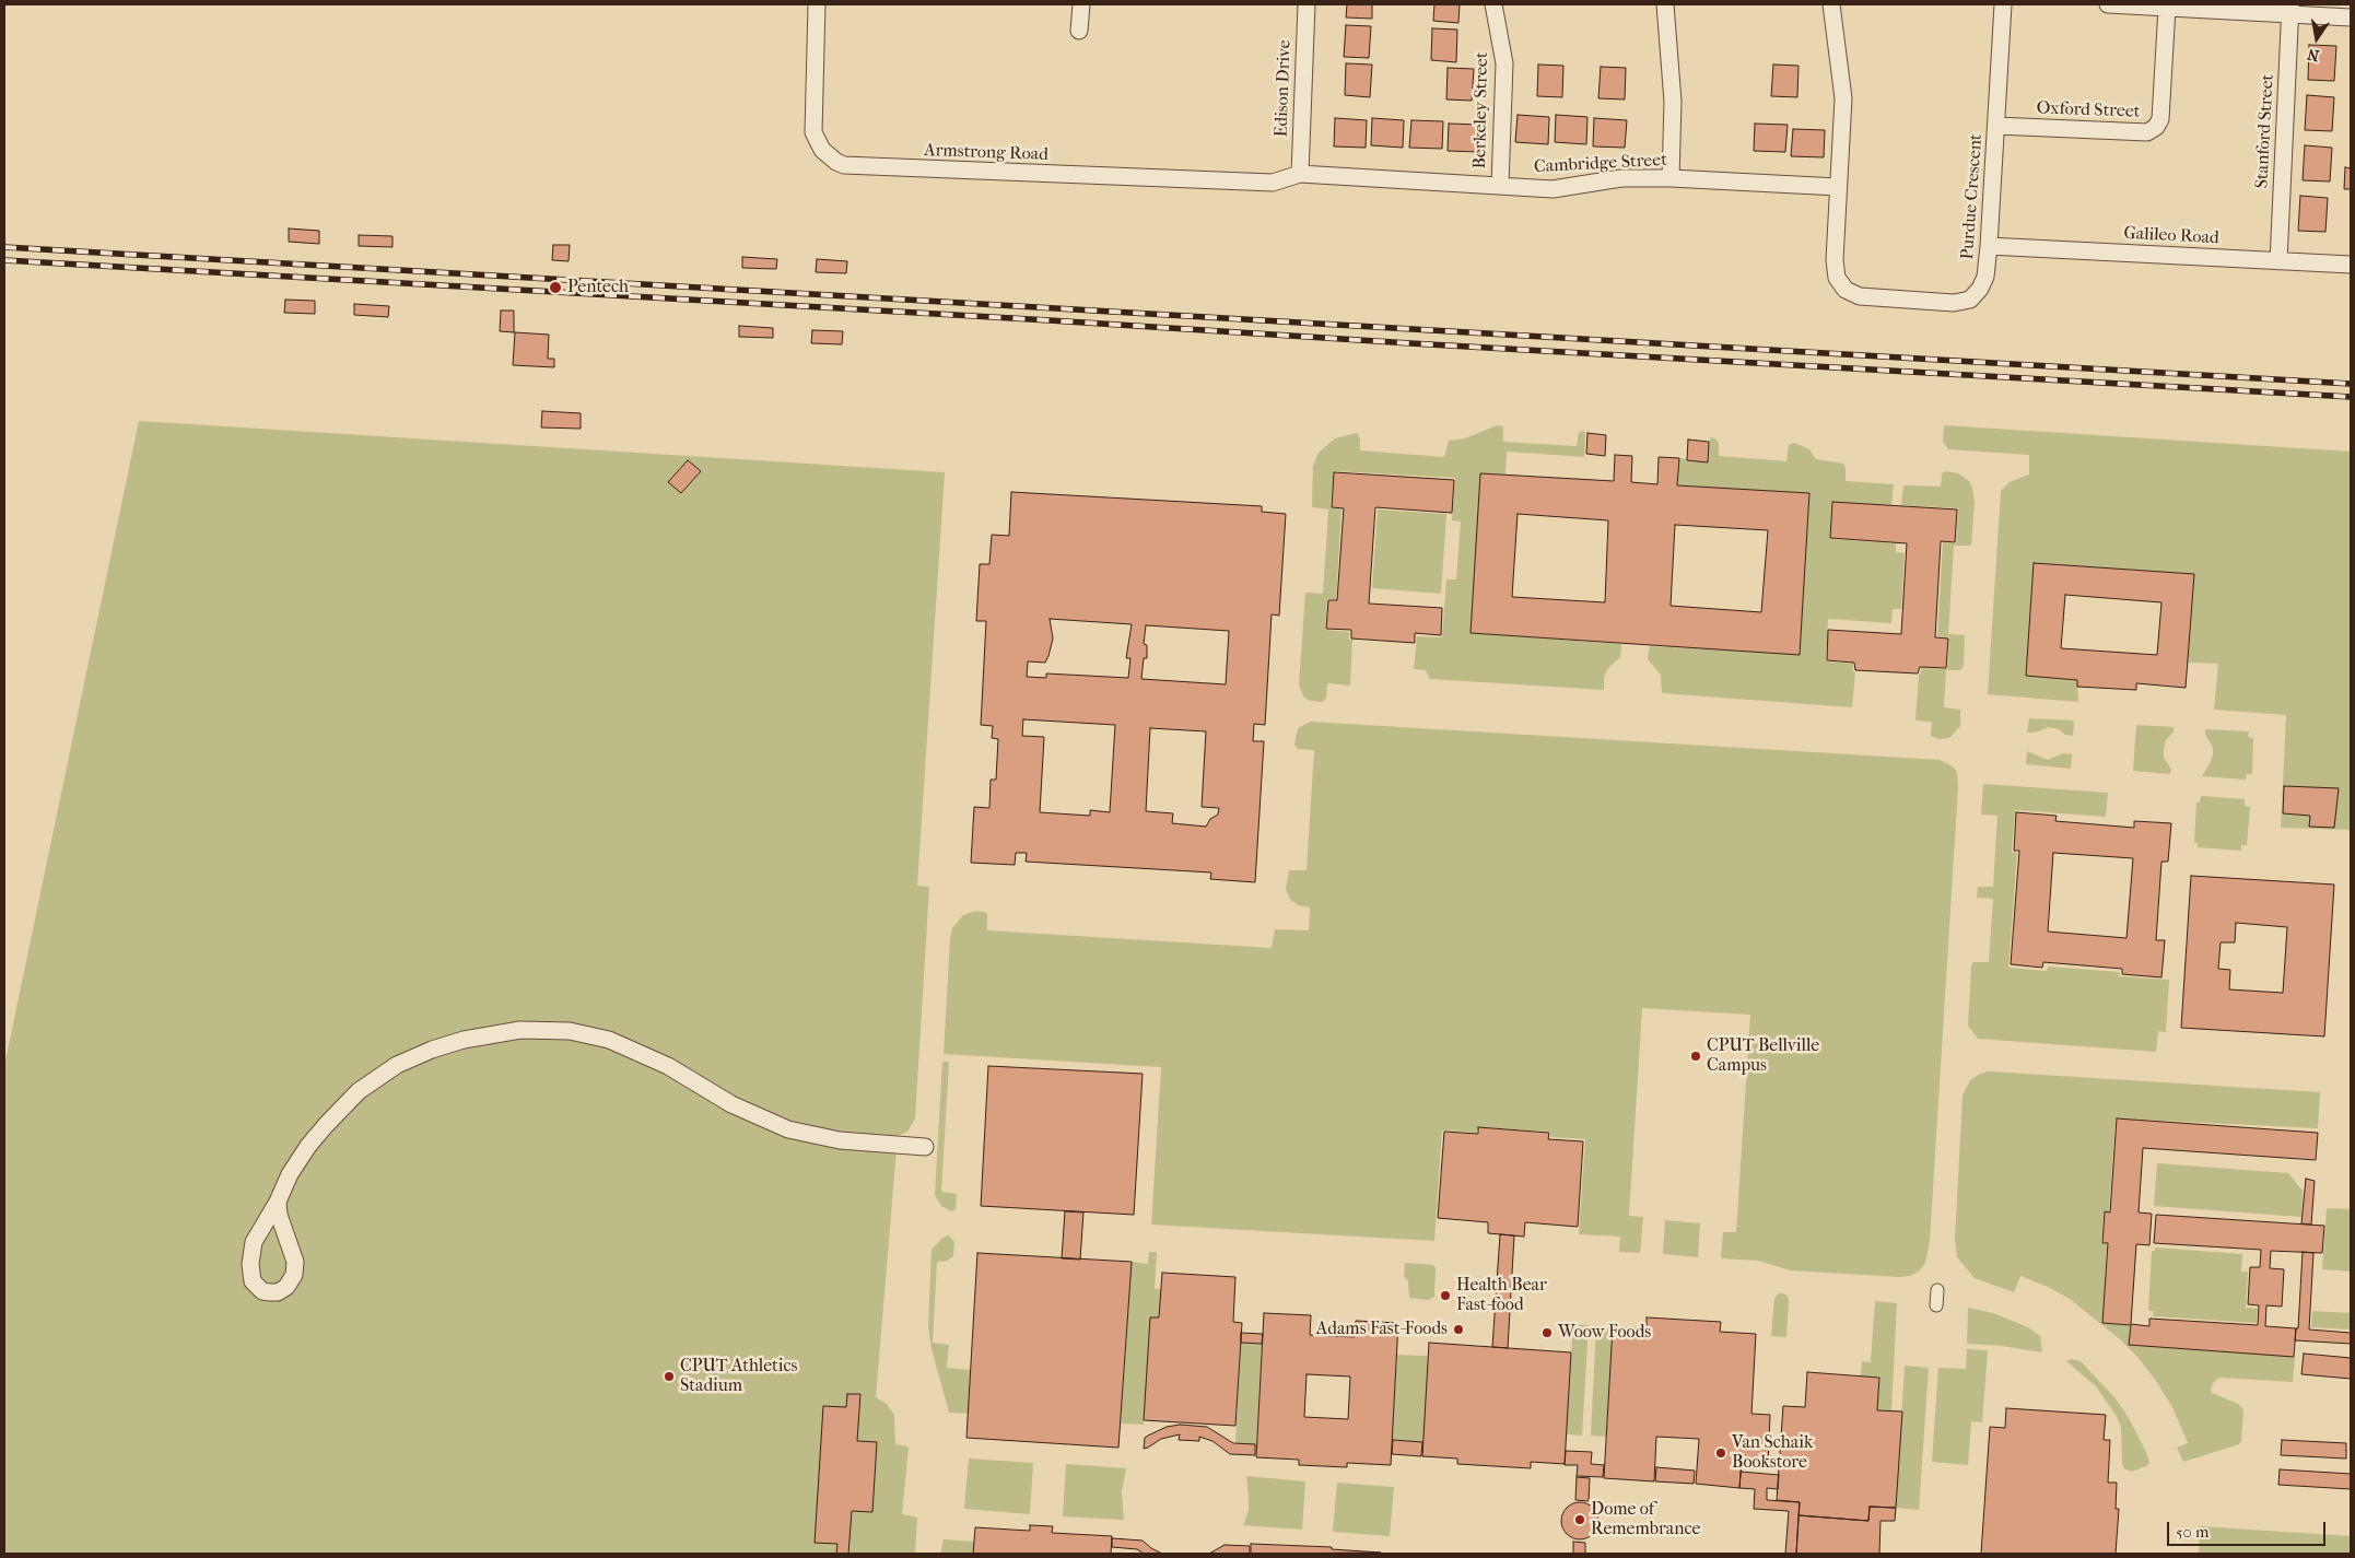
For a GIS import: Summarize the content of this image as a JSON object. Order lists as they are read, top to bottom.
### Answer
{
  "streets": {
    "street": [
      "Edison Drive",
      "Berkeley Street",
      "Oxford Street",
      "Stanford Street",
      "Armstrong Road",
      "Cambridge Street",
      "Purdue Crescent",
      "Galileo Road"
    ]
  },
  "crossings": [
    ["Edison Drive", "Armstrong Road"],
    ["Edison Drive", "Cambridge Street"],
    ["Berkeley Street", "Cambridge Street"],
    ["Oxford Street", "Purdue Crescent"],
    ["Stanford Street", "Galileo Road"],
    ["Armstrong Road", "Cambridge Street"],
    ["Cambridge Street", "Purdue Crescent"],
    ["Purdue Crescent", "Galileo Road"]
  ],
  "places": [
    "Pentech",
    "CPUT Bellville Campus",
    "Health Bear Fast-food",
    "Adams Fast-Foods",
    "Woow Foods",
    "CPUT Athletics Stadium",
    "Van Schaik Bookstore",
    "Dome of Remembrance"
  ],
  "scale_bar": "50 m",
  "north": "bottom"
}
